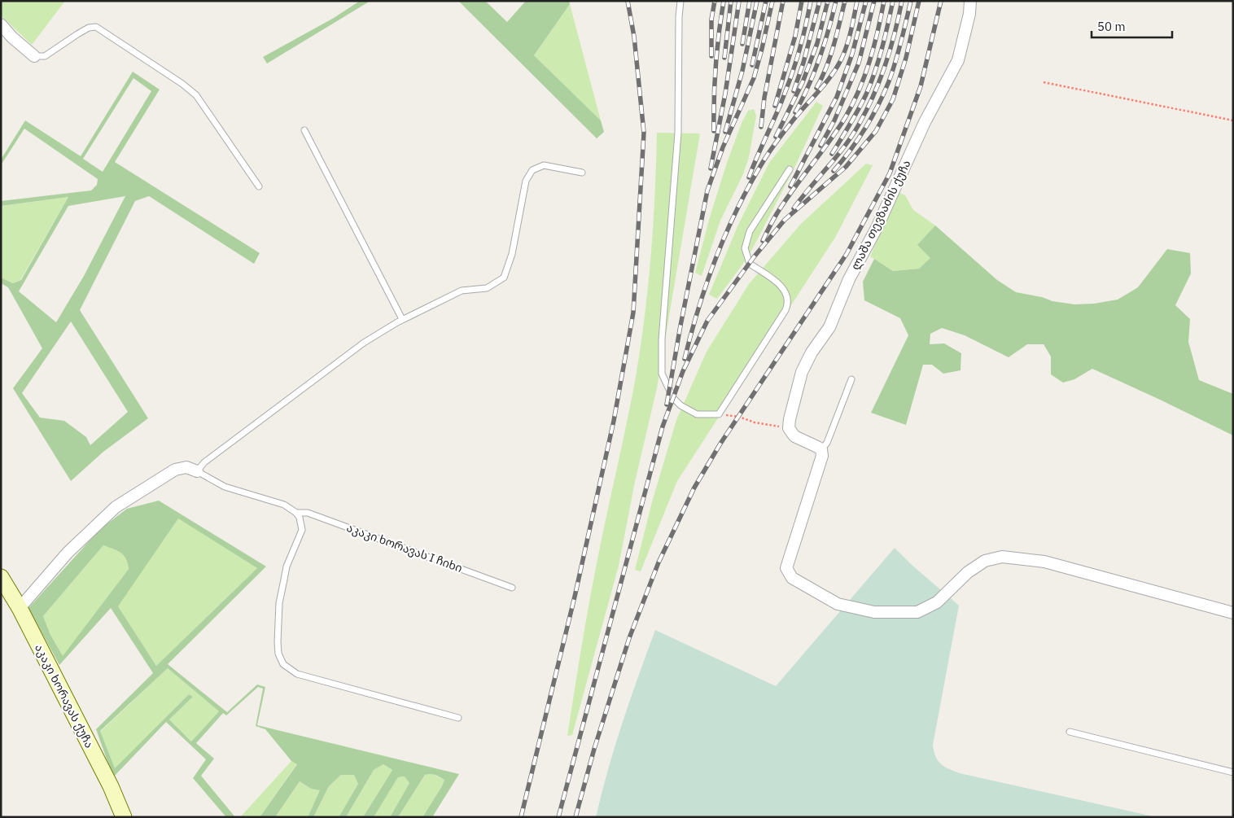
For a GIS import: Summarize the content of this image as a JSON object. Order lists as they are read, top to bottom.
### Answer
{
  "streets": {
    "street": ["ლაშა თევზაძის ქუჩა", "აკაკი ხორავას ქუჩა"],
    "lane": ["აკაკი ხორავას I ჩიხი"]
  },
  "scale_bar": "50 m"
}
